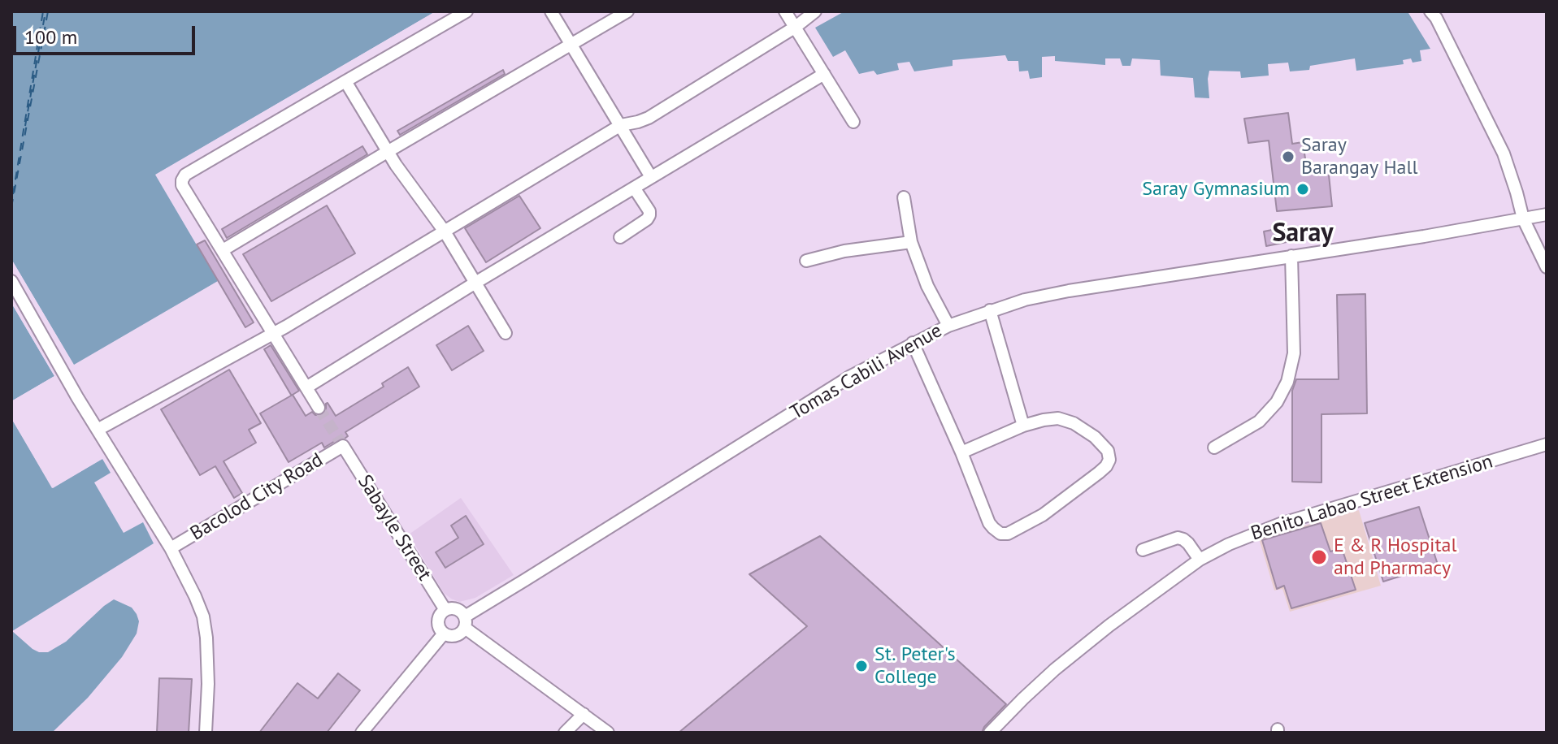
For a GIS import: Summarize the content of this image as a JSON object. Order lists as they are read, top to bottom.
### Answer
{
  "streets": {
    "street": [
      "Tomas Cabili Avenue",
      "Bacolod City Road",
      "Benito Labao Street Extension",
      "Sabayle Street"
    ]
  },
  "crossings": [
    ["Tomas Cabili Avenue", "Sabayle Street"],
    ["Bacolod City Road", "Sabayle Street"]
  ],
  "districts": ["Saray"],
  "places": [
    "Saray Barangay Hall",
    "Saray Gymnasium",
    "E & R Hospital and Pharmacy",
    "St. Peter's College"
  ],
  "scale_bar": "100 m"
}
